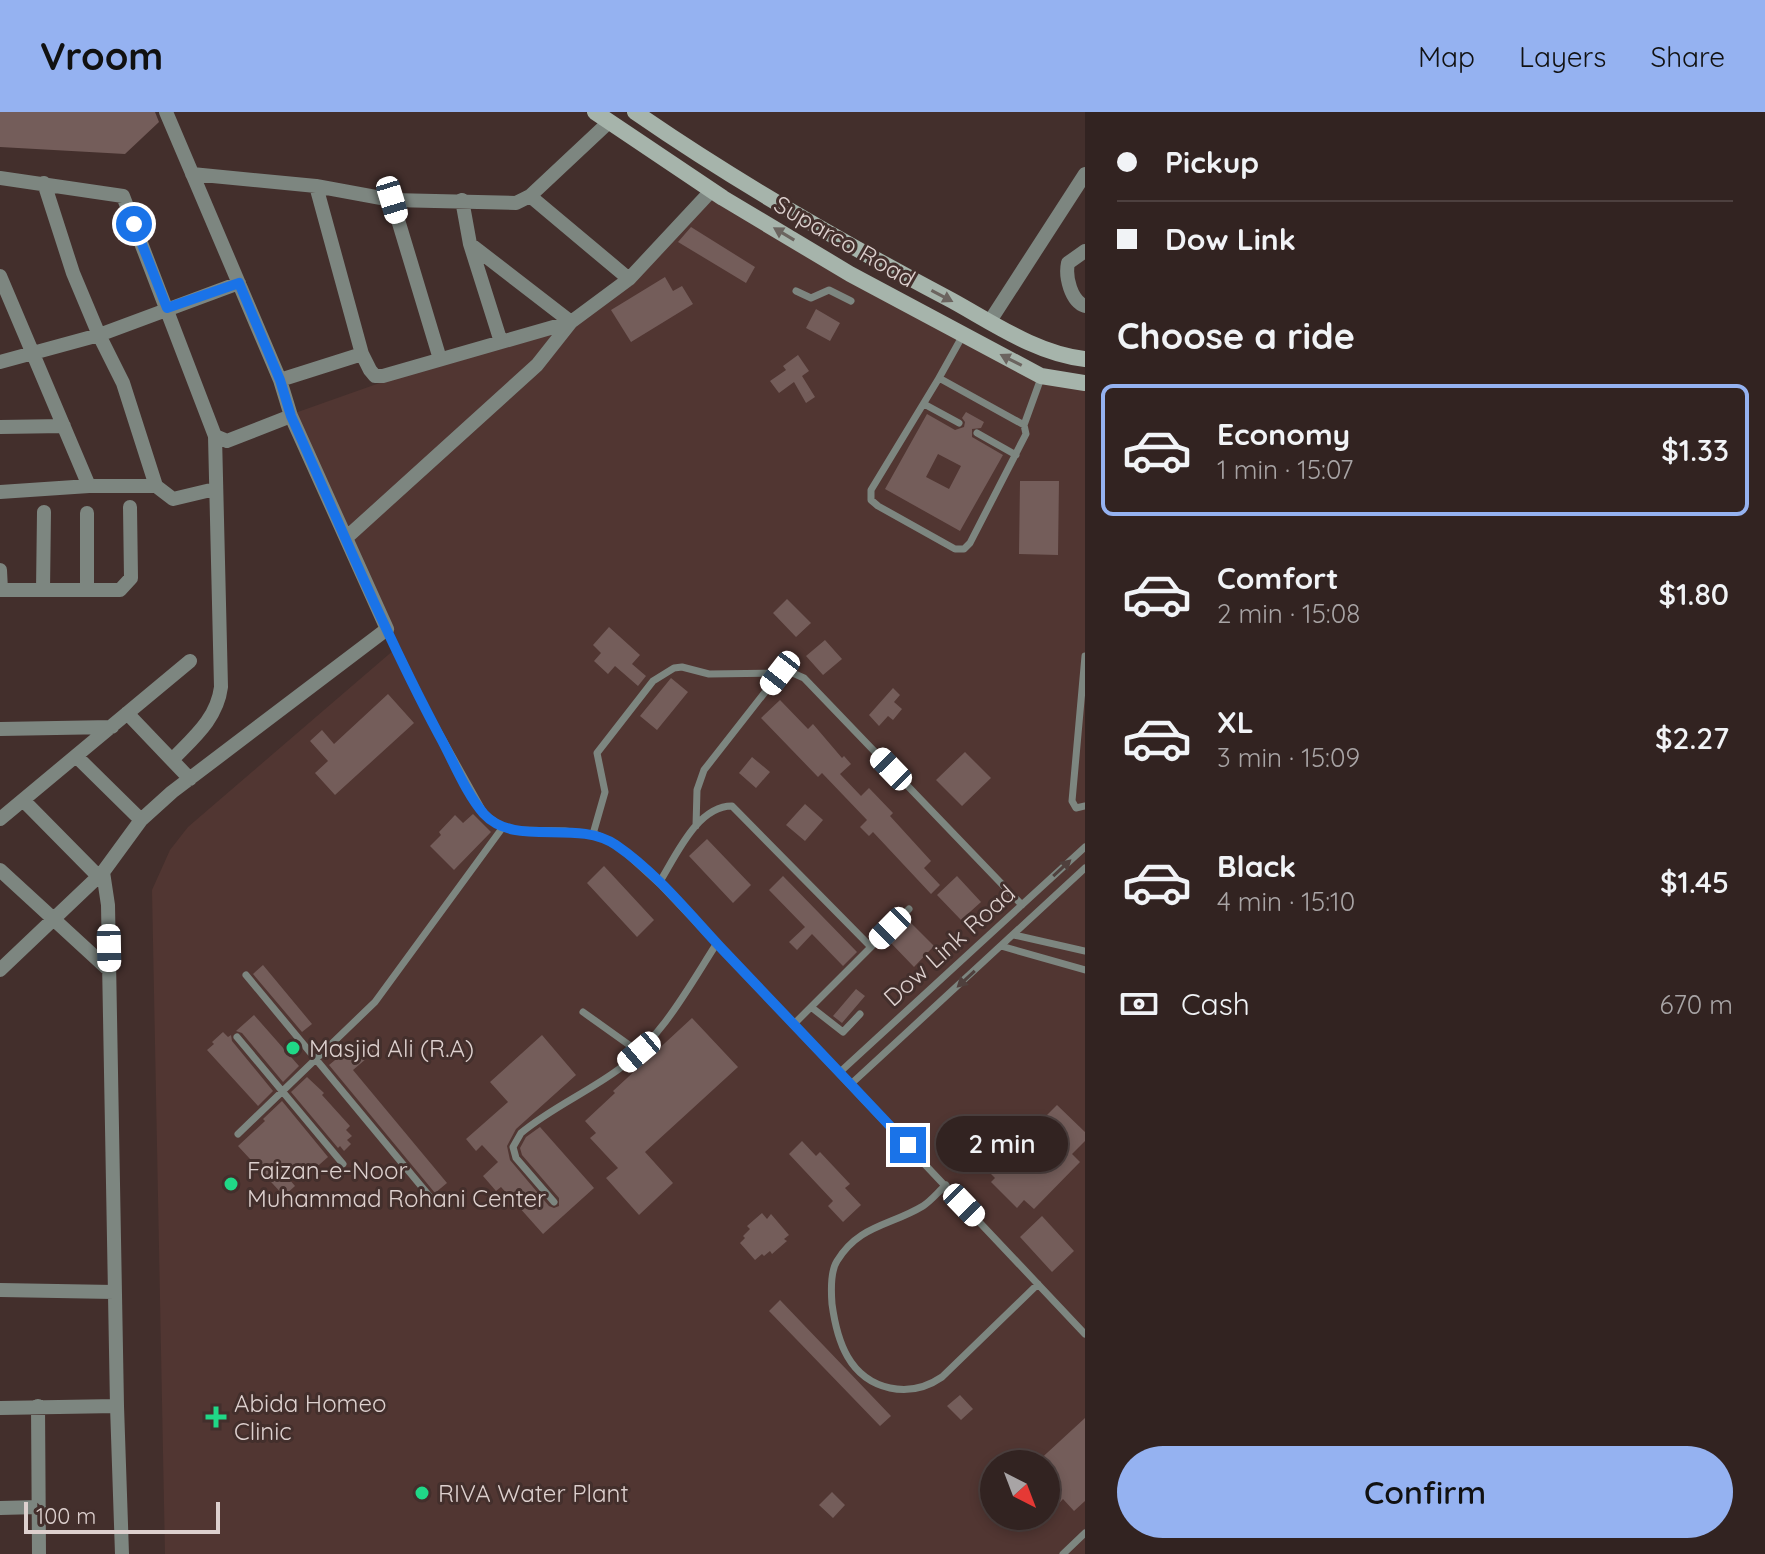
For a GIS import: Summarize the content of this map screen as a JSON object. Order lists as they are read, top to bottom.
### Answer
{
  "streets": {
    "main road": ["Suparco Road"],
    "lane": ["Dow Link Road"]
  },
  "places": {
    "other": ["Masjid Ali (R.A)", "Faizan-e-Noor Muhammad Rohani Center", "RIVA Water Plant"],
    "health": ["Abida Homeo Clinic"]
  },
  "scale_bar": "100 m",
  "north": "bottom right",
  "page": {
    "header": "Vroom",
    "nav": ["Map", "Layers", "Share"],
    "banner": ["Pickup", "Dow Link"],
    "heading": "Choose a ride",
    "list": [
      {
        "name": "Economy",
        "note": "1 min · 15:07",
        "value": "$1.33"
      },
      {
        "name": "Comfort",
        "note": "2 min · 15:08",
        "value": "$1.80"
      },
      {
        "name": "XL",
        "note": "3 min · 15:09",
        "value": "$2.27"
      },
      {
        "name": "Black",
        "note": "4 min · 15:10",
        "value": "$1.45"
      }
    ],
    "pay": ["Cash", "670 m"],
    "bubble": "2 min",
    "buttons": "Confirm",
    "scale": "100 m"
  }
}
